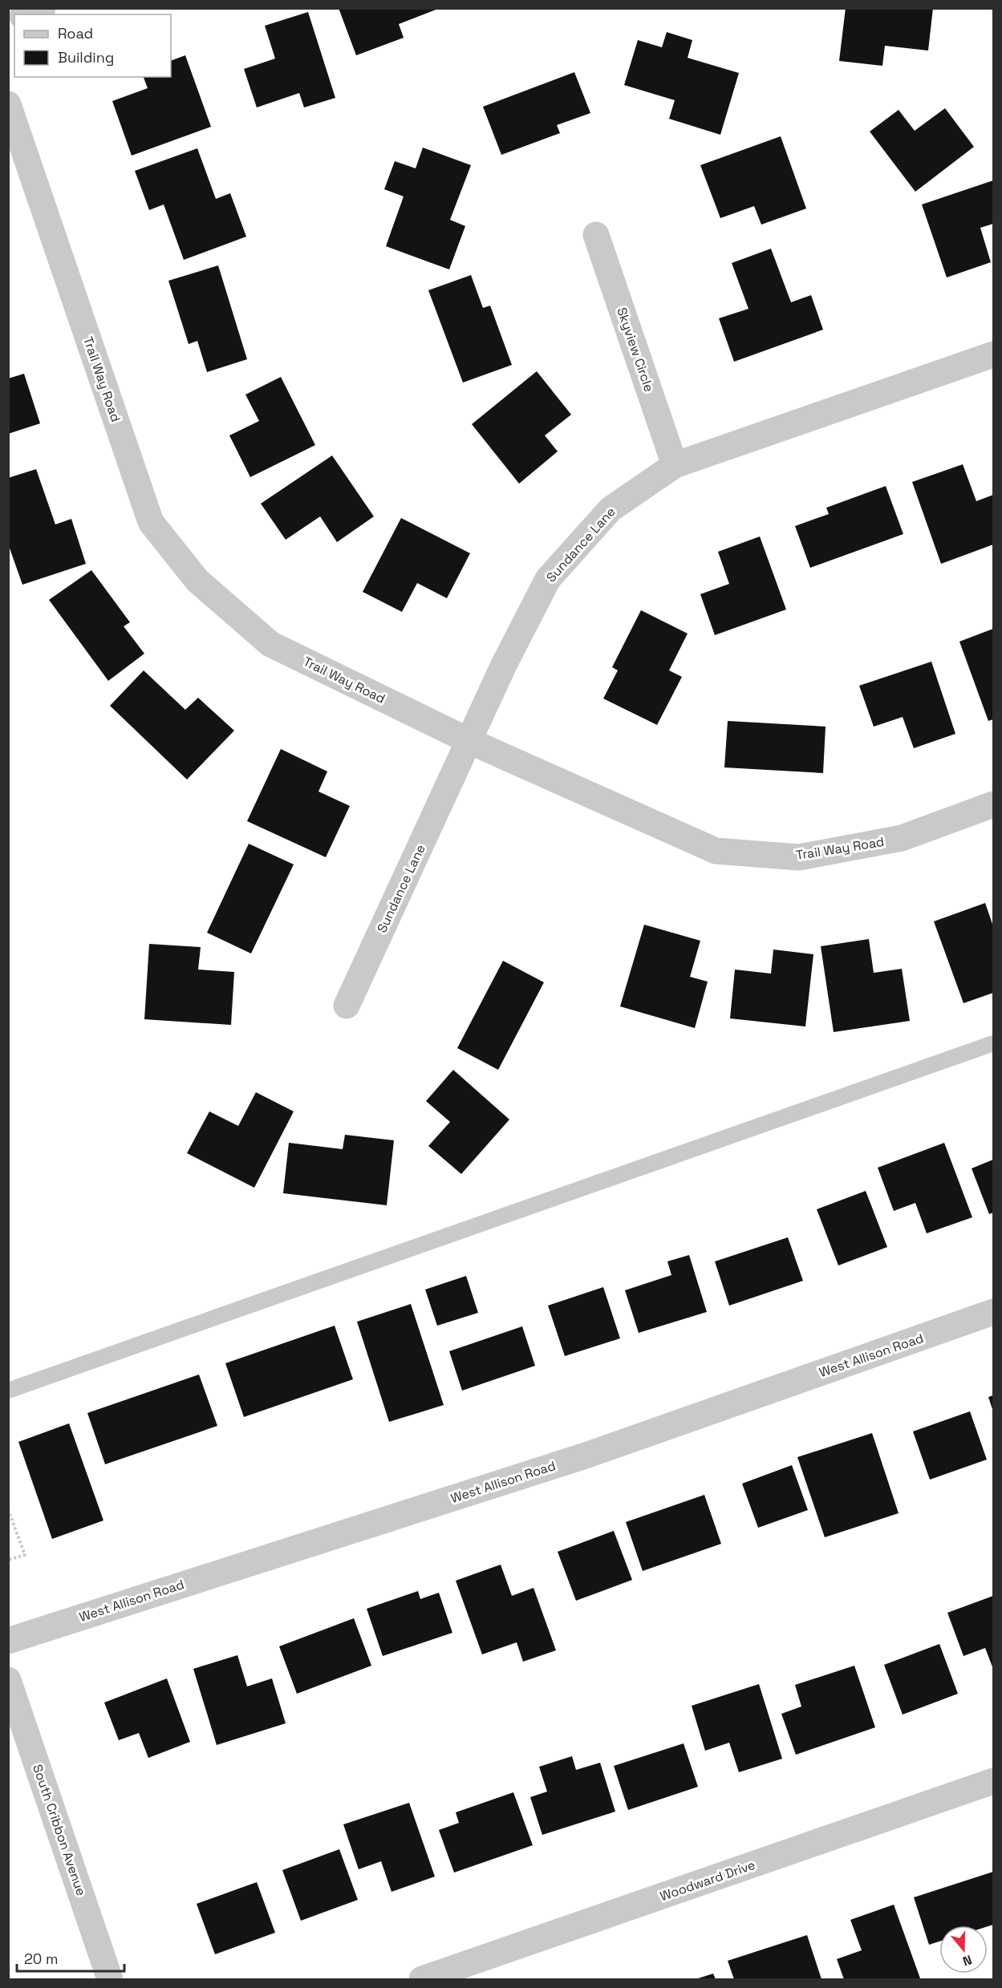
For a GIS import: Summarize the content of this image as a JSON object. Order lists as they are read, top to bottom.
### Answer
{
  "streets": {
    "street": [
      "Skyview Circle",
      "Trail Way Road",
      "Sundance Lane",
      "West Allison Road",
      "South Cribbon Avenue",
      "Woodward Drive"
    ]
  },
  "crossings": [
    ["Skyview Circle", "Sundance Lane"],
    ["Trail Way Road", "Sundance Lane"]
  ],
  "legend": ["Road", "Building"],
  "scale_bar": "20 m",
  "north": "bottom"
}
